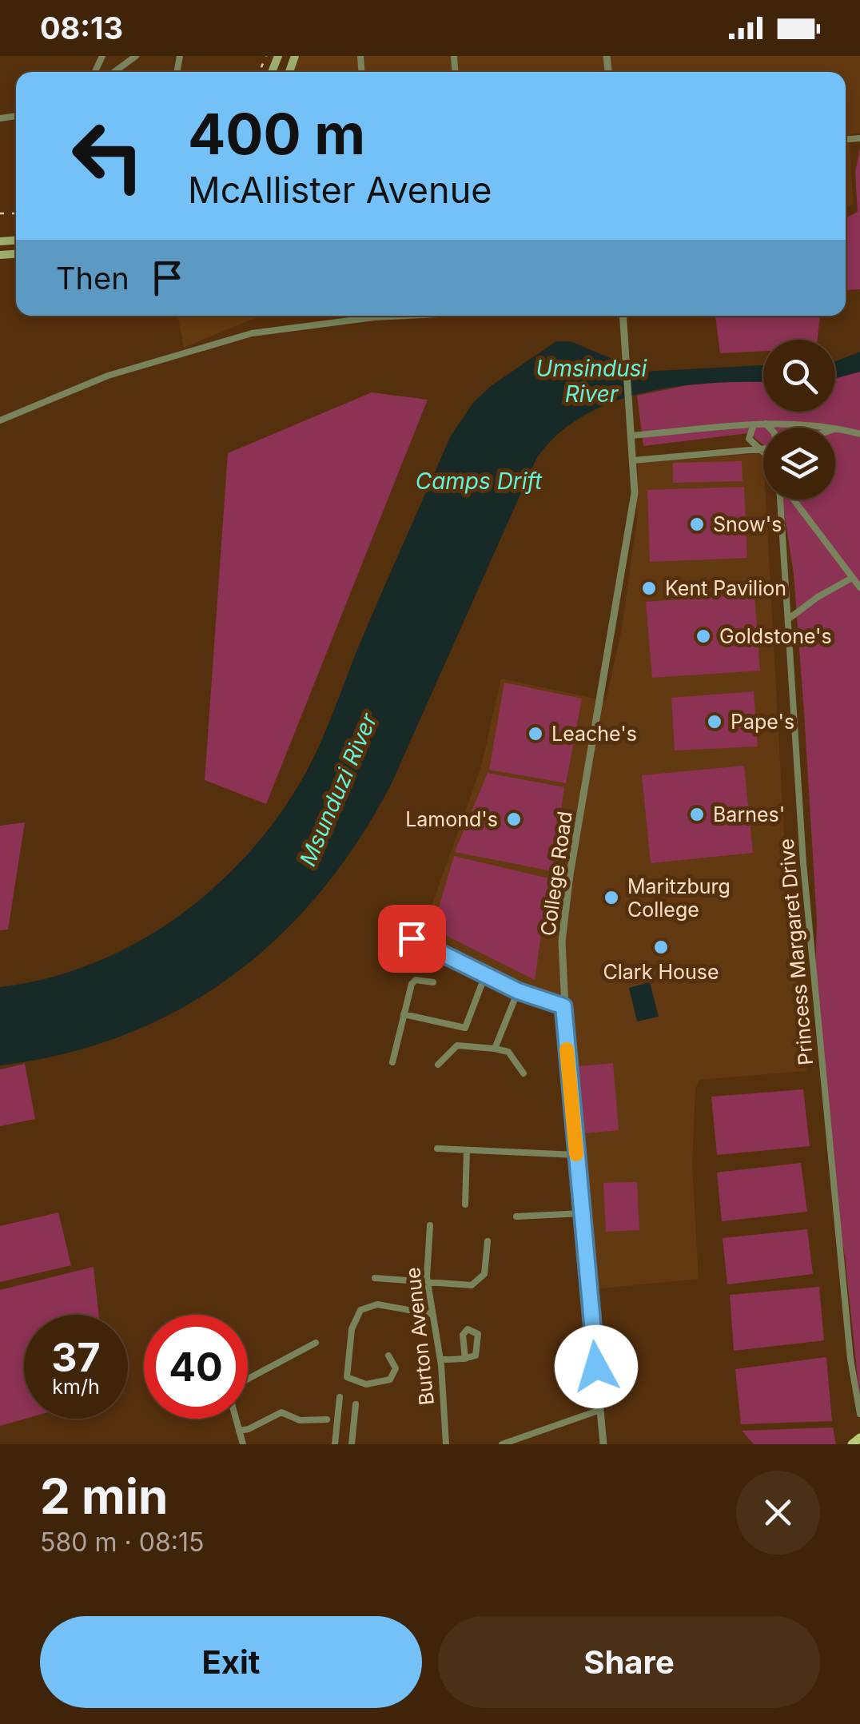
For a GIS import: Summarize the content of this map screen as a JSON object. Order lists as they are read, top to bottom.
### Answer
{
  "streets": {
    "street": ["College Road", "Princess Margaret Drive", "Burton Avenue"]
  },
  "water": ["Umsindusi River", "Camps Drift", "Msunduzi River"],
  "places": [
    "Snow's",
    "Kent Pavilion",
    "Goldstone's",
    "Pape's",
    "Leache's",
    "Barnes'",
    "Lamond's",
    "Maritzburg College",
    "Clark House"
  ],
  "page": {
    "status": "08:13",
    "turn": ["400 m", "McAllister Avenue"],
    "then": "Then",
    "speed": "37 km/h",
    "limit": "40",
    "heading": ["2 min", "580 m · 08:15"],
    "buttons": ["Exit", "Share"]
  }
}
